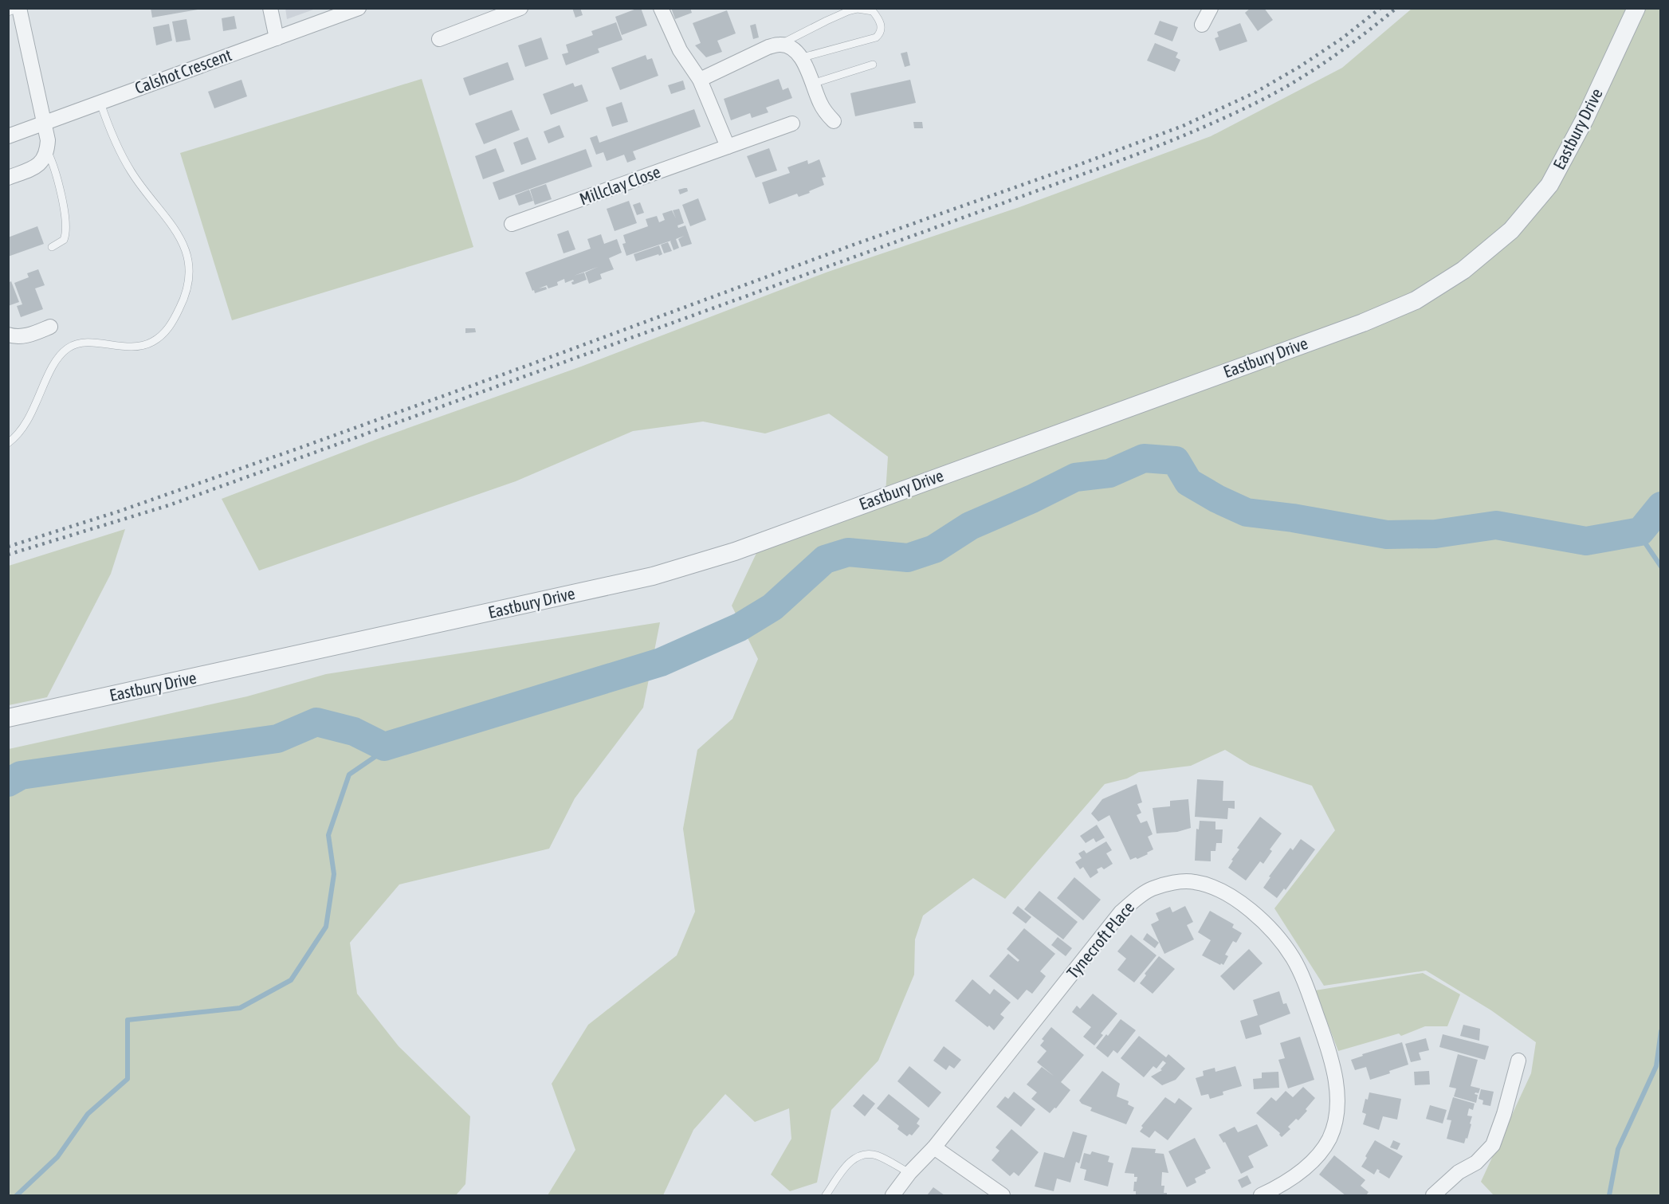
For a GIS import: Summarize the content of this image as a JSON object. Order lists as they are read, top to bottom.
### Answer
{
  "streets": {
    "street": [
      "Calshot Crescent",
      "Eastbury Drive",
      "Millclay Close",
      "Tynecroft Place"
    ]
  }
}
